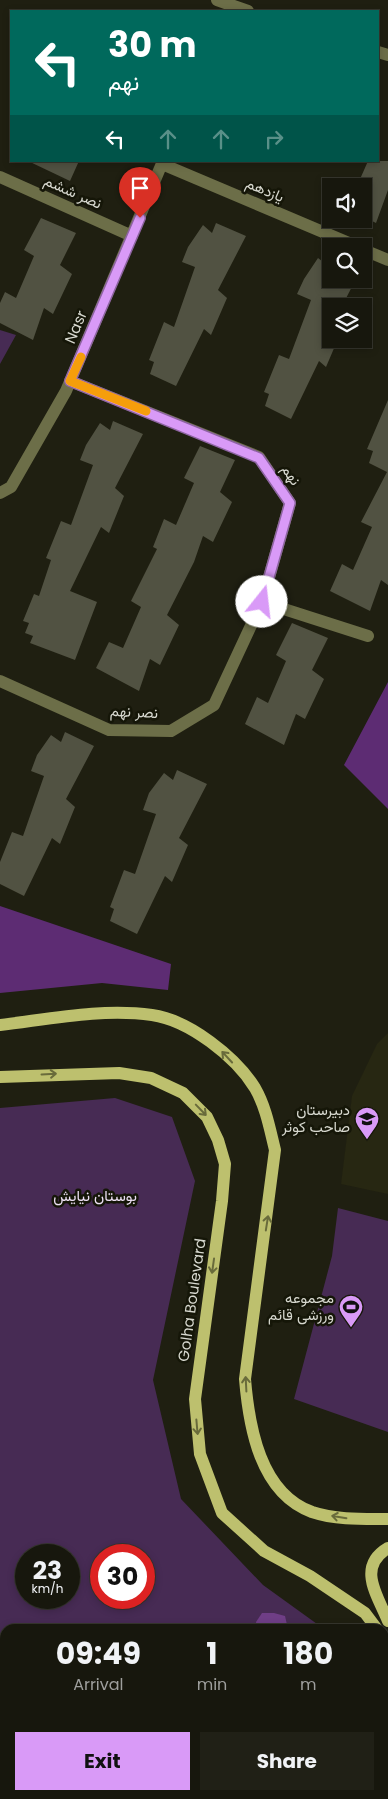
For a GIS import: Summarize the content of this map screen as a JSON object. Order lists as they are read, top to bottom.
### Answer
{
  "streets": {
    "main road": ["Golha Boulevard"],
    "street": [
      "یازدهم",
      "نصر ششم",
      "Nasr",
      "نهم",
      "نصر نهم"
    ]
  },
  "crossings": [
    ["یازدهم", "Nasr"],
    ["نصر ششم", "Nasr"],
    ["Nasr", "نهم"],
    ["نهم", "نصر نهم"]
  ],
  "one_way": ["Golha Boulevard"],
  "parks": ["بوستان نیایش"],
  "places": {
    "school or university": ["دبيرستان صاحب كوثر"],
    "sports": ["مجموعه ورزشی قائم"]
  },
  "page": {
    "turn": ["30 m", "نهم"],
    "speed": "23 km/h",
    "limit": "30",
    "eta": [
      "09:49",
      "Arrival",
      "1",
      "min",
      "180",
      "m"
    ],
    "buttons": ["Exit", "Share"]
  }
}
